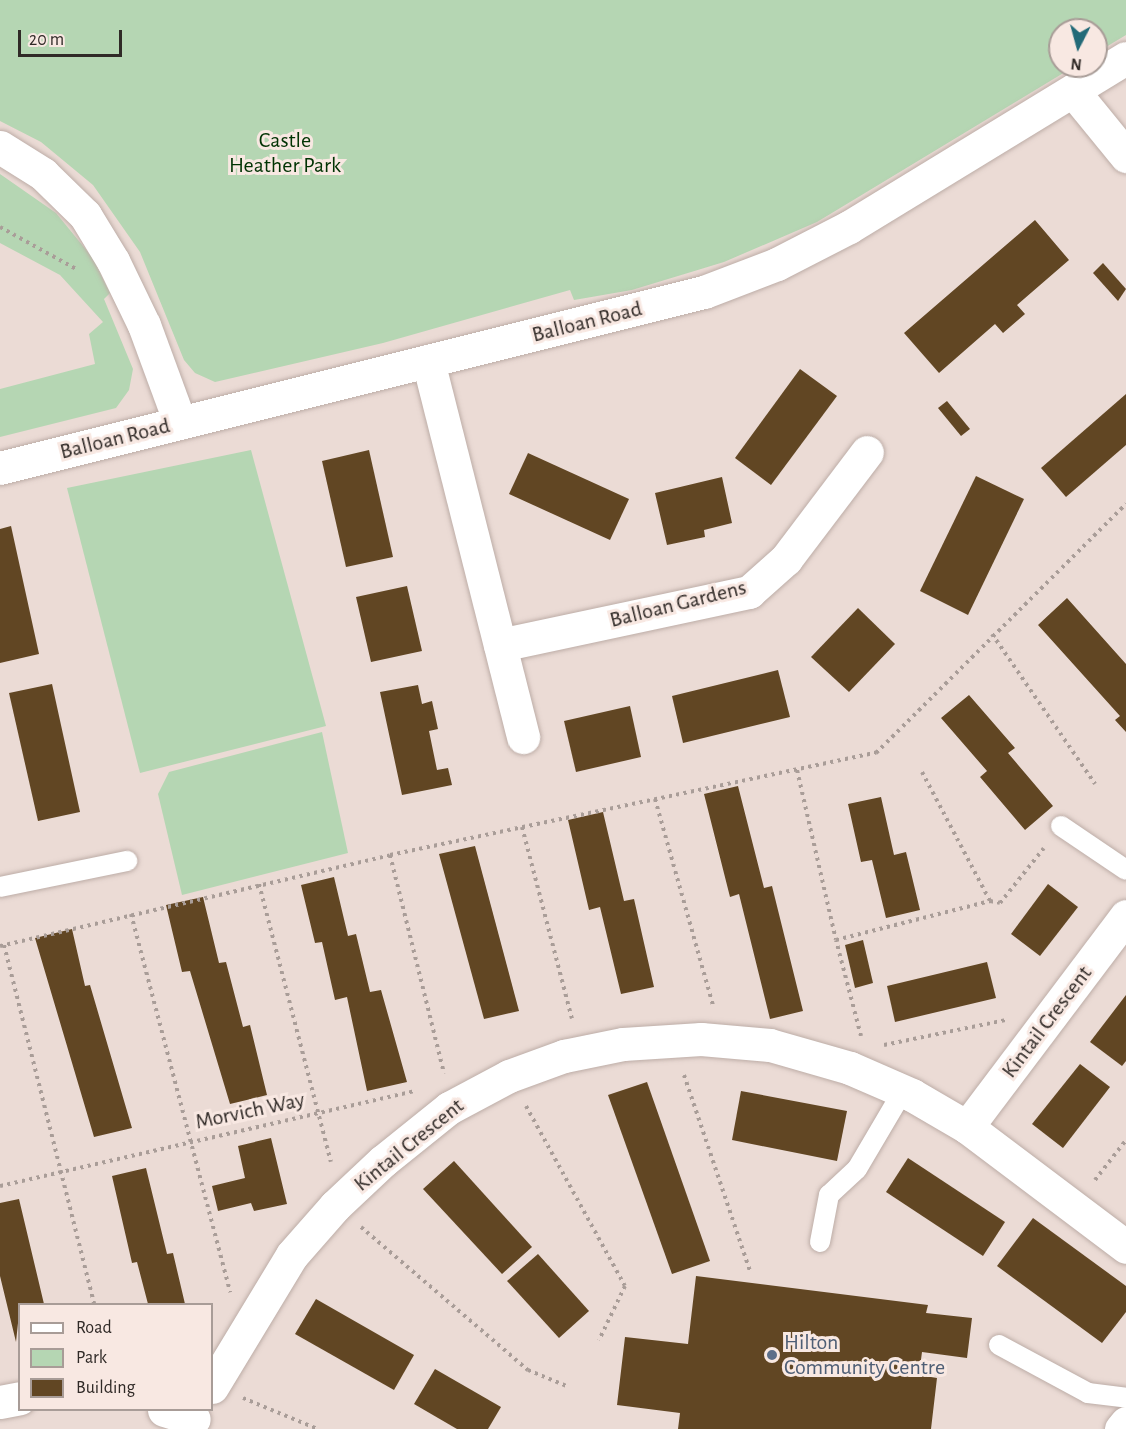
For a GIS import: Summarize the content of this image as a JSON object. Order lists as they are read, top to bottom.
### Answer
{
  "streets": {
    "street": ["Balloan Road", "Balloan Gardens", "Kintail Crescent"],
    "path": ["Morvich Way"]
  },
  "parks": ["Castle Heather Park"],
  "places": ["Hilton Community Centre"],
  "legend": ["Road", "Park", "Building"],
  "scale_bar": "20 m",
  "north": "bottom"
}
